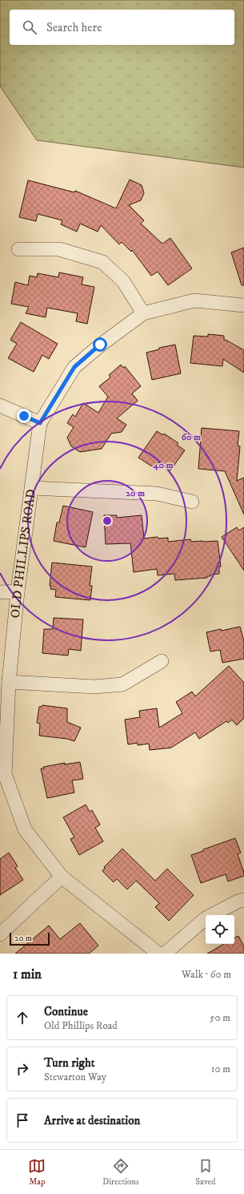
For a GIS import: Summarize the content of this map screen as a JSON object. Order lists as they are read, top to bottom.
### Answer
{
  "streets": {
    "street": ["OLD PHILLIPS ROAD"]
  },
  "scale_bar": "20 m",
  "page": {
    "search": "Search here",
    "scale": "20 m",
    "heading": ["1 min", "Walk · 60 m"],
    "list": [
      ["Continue", "Old Phillips Road", "50 m"],
      ["Turn right", "Stewarton Way", "10 m"],
      "Arrive at destination"
    ],
    "nav": ["Map", "Directions", "Saved"]
  },
  "rings": ["60 m", "40 m", "20 m"]
}
